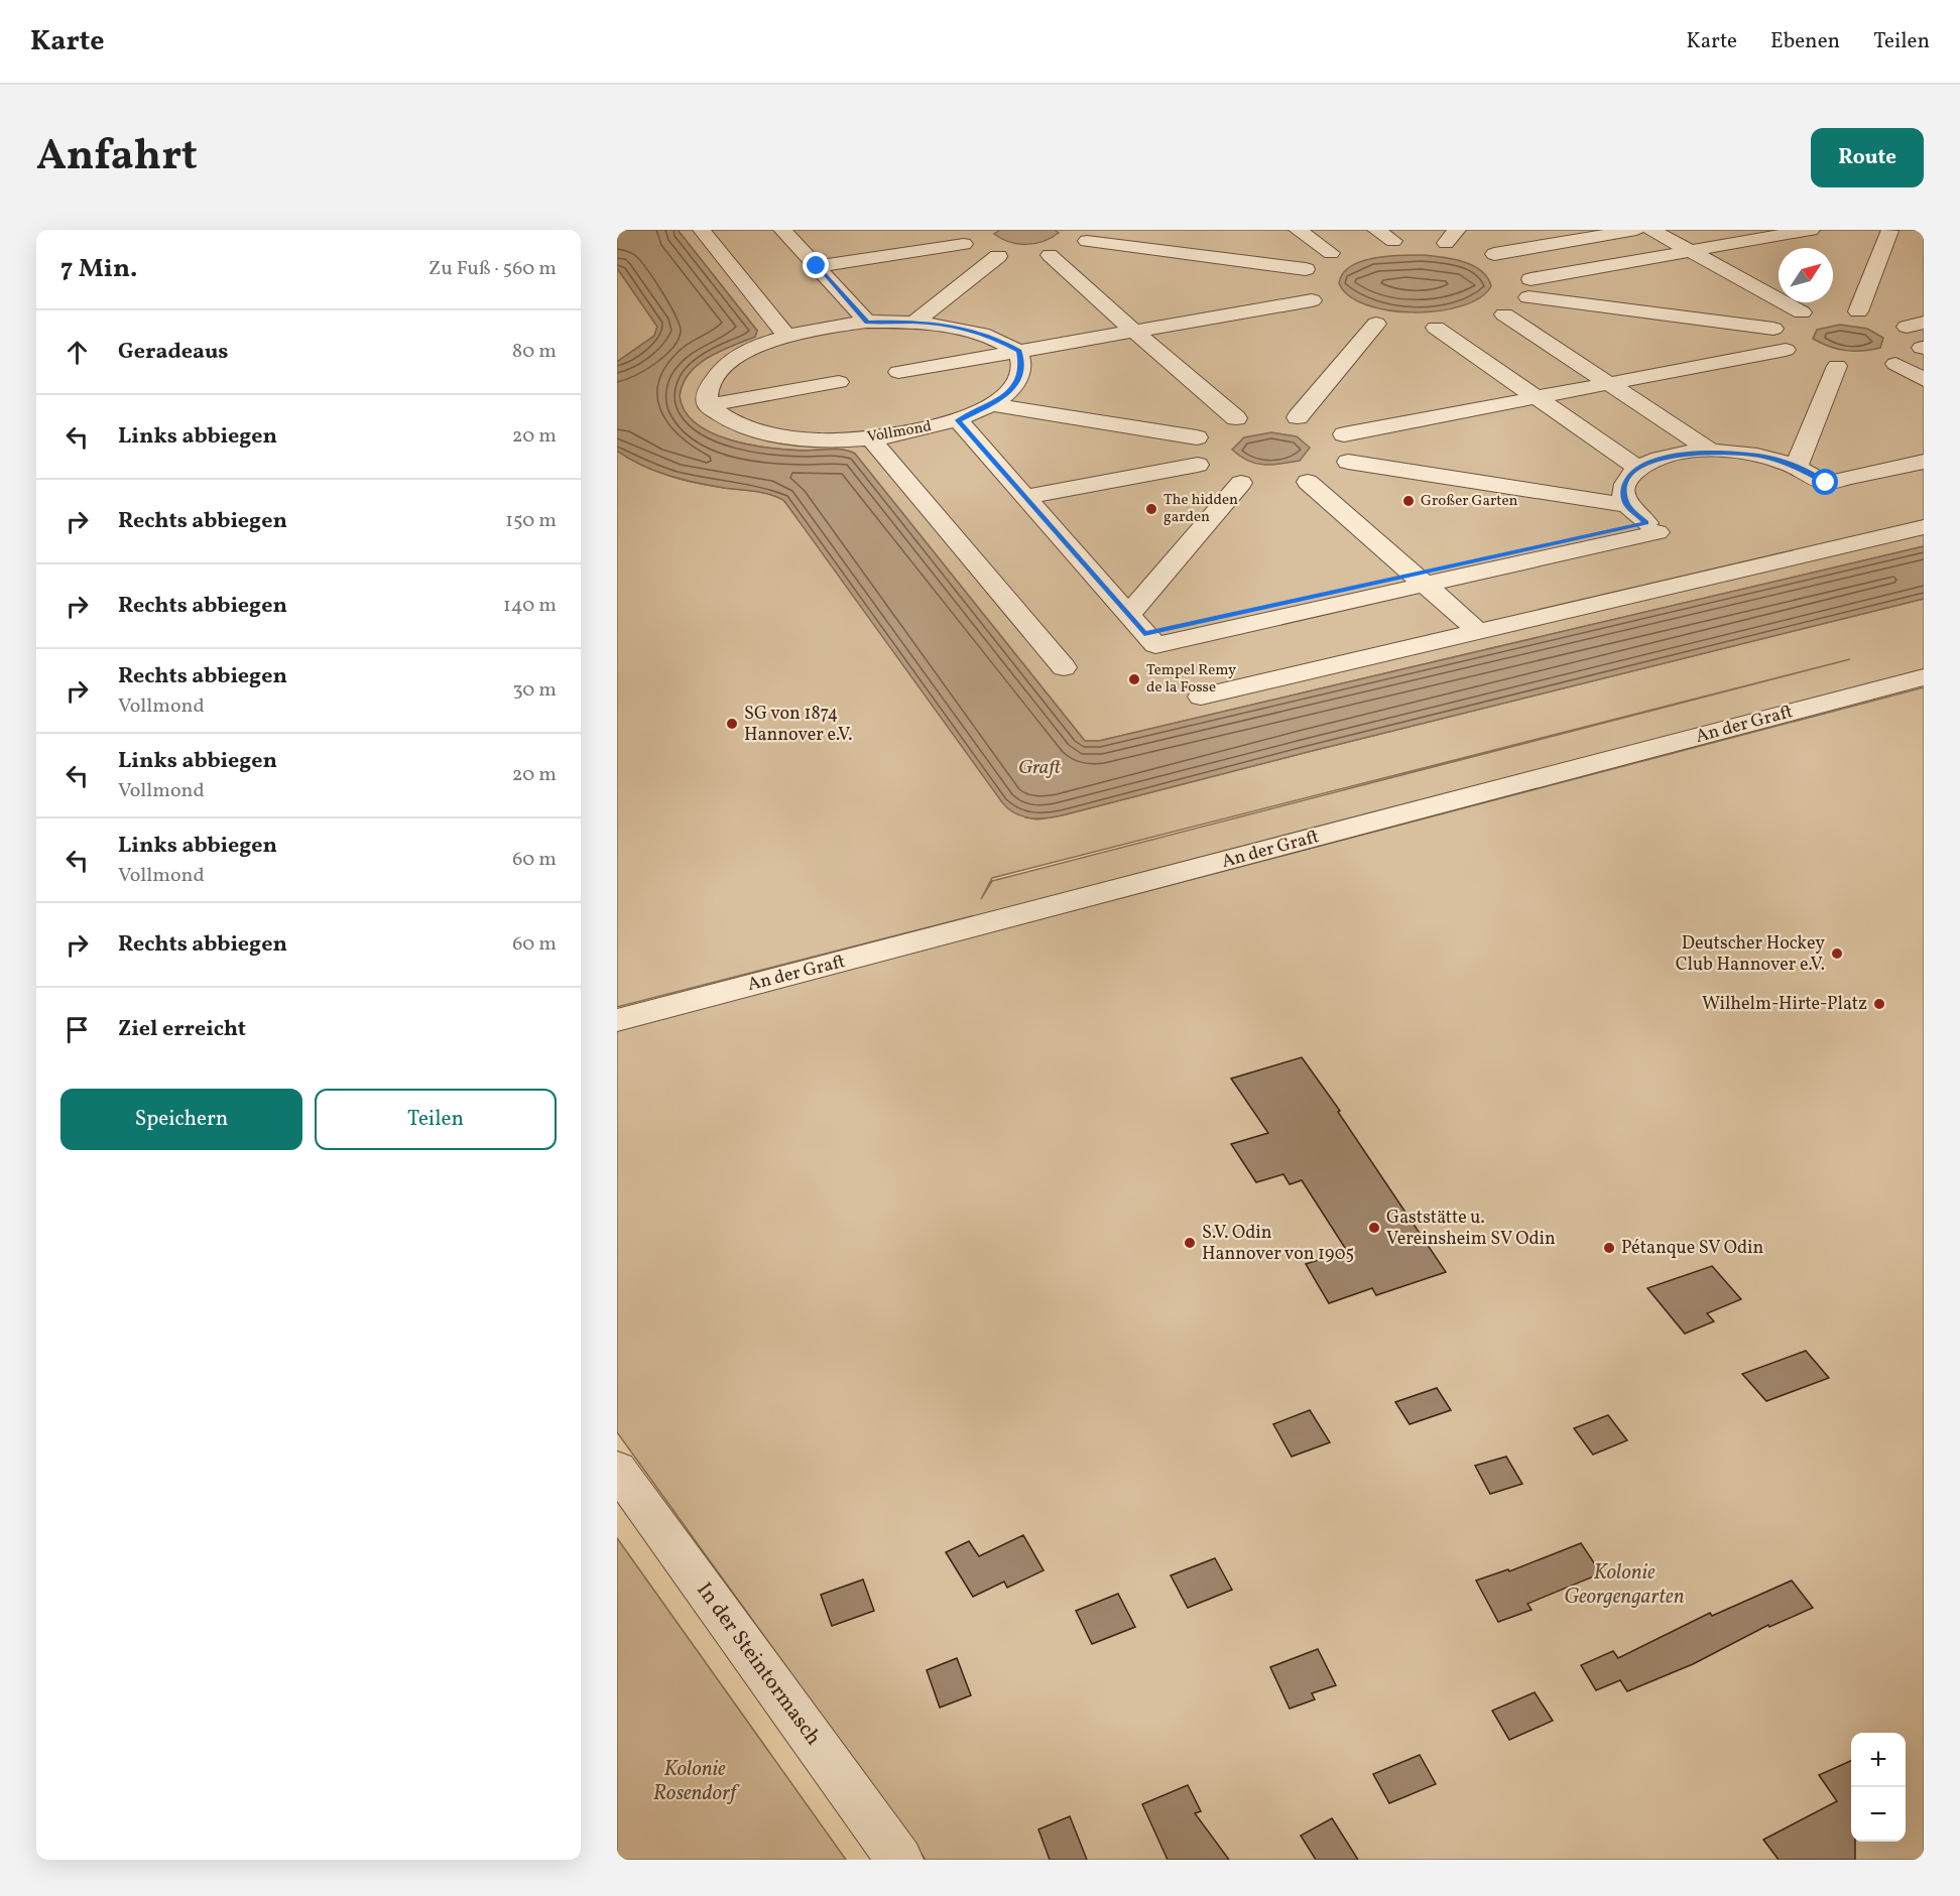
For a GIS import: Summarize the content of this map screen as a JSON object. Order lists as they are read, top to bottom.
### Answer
{
  "streets": {
    "street": ["Vollmond", "An der Graft", "In der Steintormasch"]
  },
  "water": ["Graft"],
  "parks": ["Kolonie Georgengarten", "Kolonie Rosendorf"],
  "places": [
    "Großer Garten",
    "The hidden garden",
    "Tempel Remy de la Fosse",
    "SG von 1874 Hannover e.V.",
    "Deutscher Hockey Club Hannover e.V.",
    "Wilhelm-Hirte-Platz",
    "Gaststätte u. Vereinsheim SV Odin",
    "S.V. Odin Hannover von 1905",
    "Pétanque SV Odin"
  ],
  "north": "top right",
  "page": {
    "header": "Karte",
    "nav": ["Karte", "Ebenen", "Teilen"],
    "title": "Anfahrt",
    "buttons": [
      "Route",
      ["Speichern", "Teilen"]
    ],
    "heading": ["7 Min.", "Zu Fuß · 560 m"],
    "list": [
      ["Geradeaus", "80 m"],
      ["Links abbiegen", "20 m"],
      ["Rechts abbiegen", "150 m"],
      ["Rechts abbiegen", "140 m"],
      ["Rechts abbiegen", "Vollmond", "30 m"],
      ["Links abbiegen", "Vollmond", "20 m"],
      ["Links abbiegen", "Vollmond", "60 m"],
      ["Rechts abbiegen", "60 m"],
      "Ziel erreicht"
    ],
    "map_buttons": ["+", "−"]
  }
}
